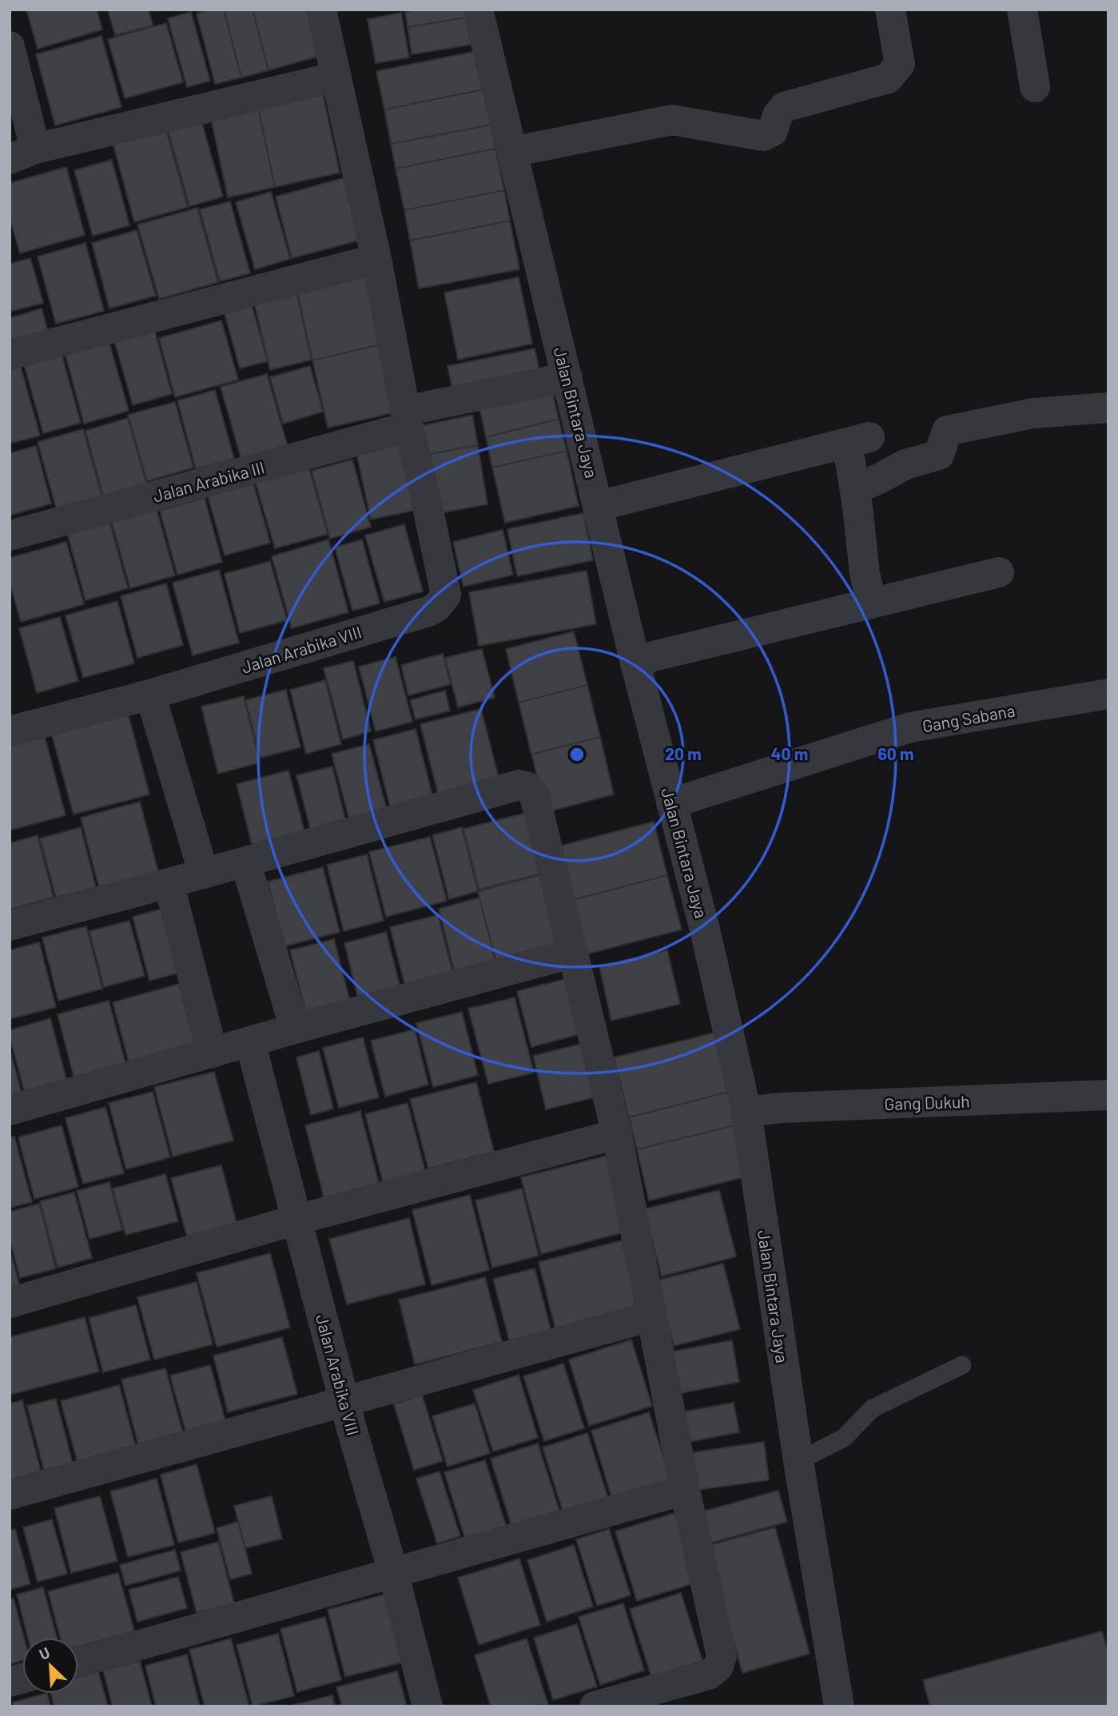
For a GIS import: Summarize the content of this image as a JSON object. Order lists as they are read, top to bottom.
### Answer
{
  "streets": {
    "street": [
      "Jalan Bintara Jaya",
      "Jalan Arabika III",
      "Jalan Arabika VIII",
      "Gang Sabana",
      "Gang Dukuh"
    ]
  },
  "crossings": [
    ["Jalan Bintara Jaya", "Jalan Arabika III"],
    ["Jalan Bintara Jaya", "Gang Sabana"],
    ["Jalan Bintara Jaya", "Gang Dukuh"],
    ["Jalan Arabika III", "Jalan Arabika VIII"]
  ],
  "north": "top left",
  "rings": ["20 m", "40 m", "60 m"]
}
